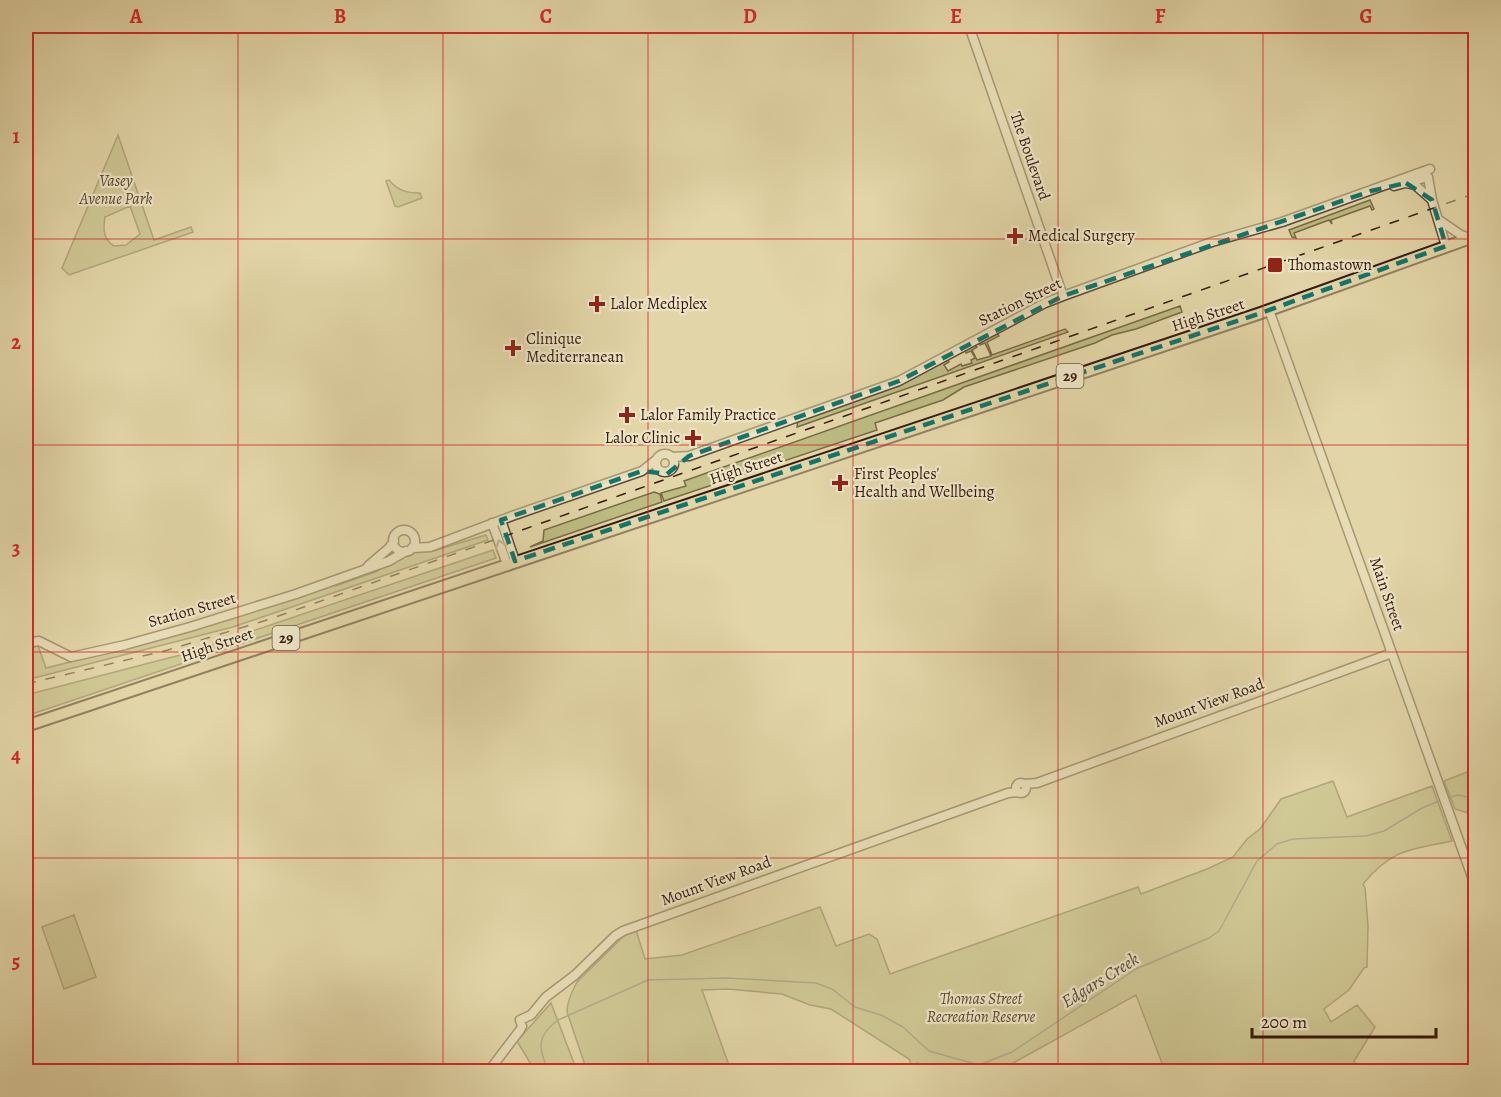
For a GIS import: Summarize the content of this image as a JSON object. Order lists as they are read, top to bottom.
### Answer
{
  "streets": {
    "main road": ["High Street", "29"],
    "street": [
      "The Boulevard",
      "Station Street",
      "Main Street",
      "Mount View Road"
    ]
  },
  "crossings": [
    ["The Boulevard", "Station Street"],
    ["High Street", "Main Street"],
    ["Main Street", "Mount View Road"]
  ],
  "water": ["Edgars Creek"],
  "parks": ["Vasey Avenue Park", "Thomas Street Recreation Reserve"],
  "places": {
    "health": [
      "Medical Surgery",
      "Lalor Mediplex",
      "Clinique Mediterranean",
      "Lalor Family Practice",
      "Lalor Clinic",
      "First Peoples' Health and Wellbeing"
    ],
    "transit": ["Thomastown"]
  },
  "scale_bar": "200 m",
  "grid": {
    "columns": [
      "A",
      "B",
      "C",
      "D",
      "E",
      "F",
      "G"
    ],
    "rows": [
      "1",
      "2",
      "3",
      "4",
      "5"
    ]
  }
}
